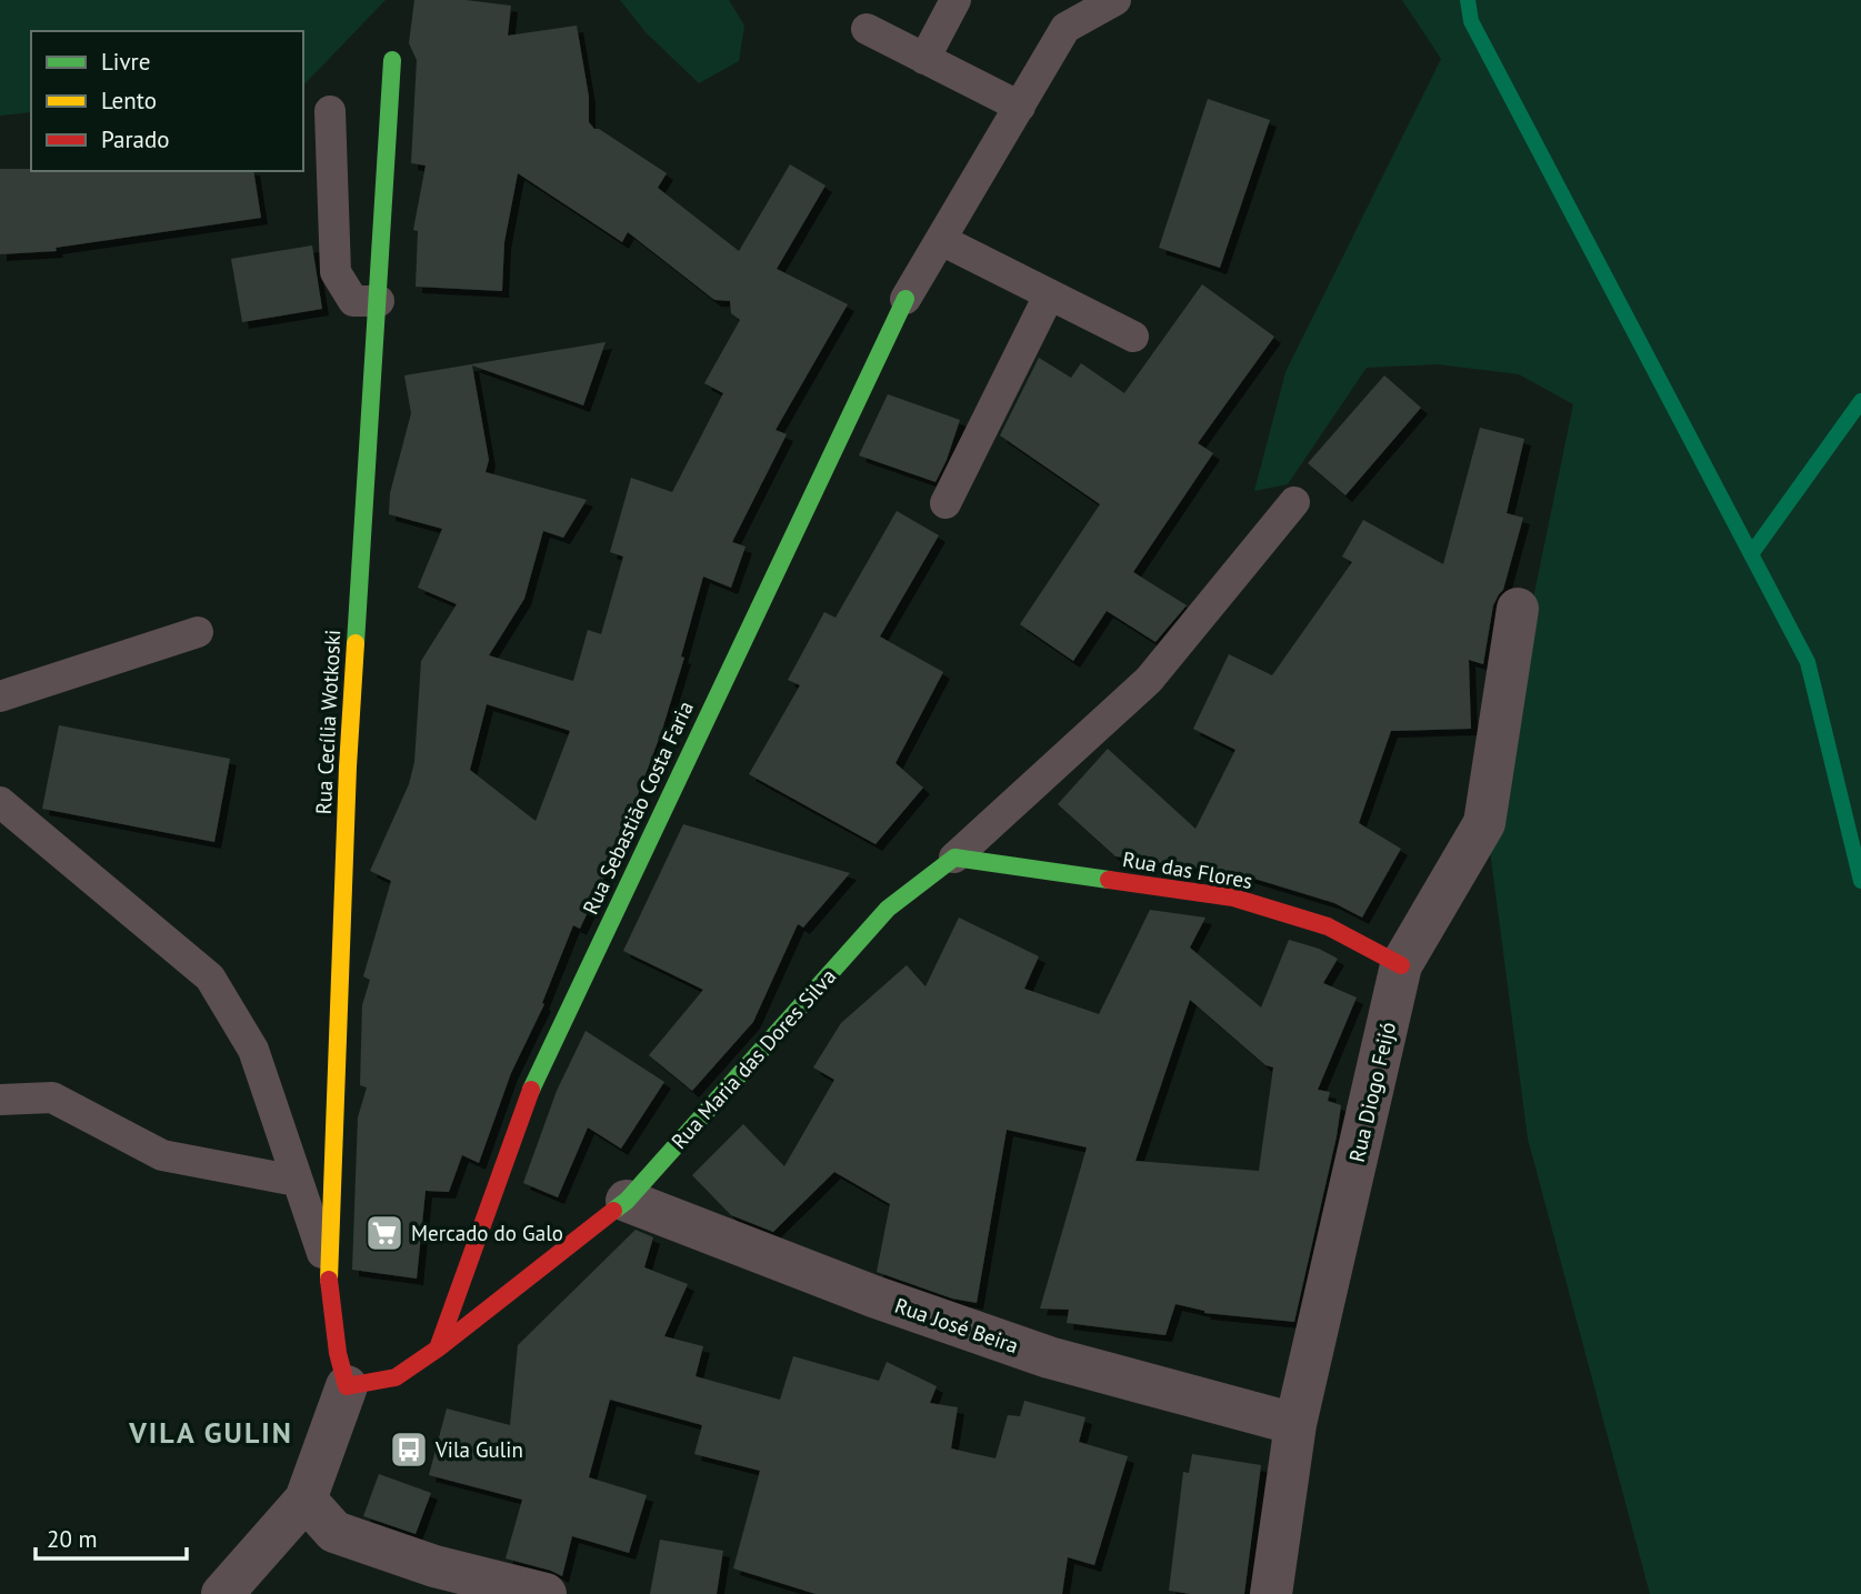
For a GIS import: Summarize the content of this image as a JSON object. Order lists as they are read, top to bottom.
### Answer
{
  "streets": {
    "street": [
      "Rua Cecília Wotkoski",
      "Rua Sebastião Costa Faria",
      "Rua das Flores",
      "Rua Maria das Dores Silva",
      "Rua Diogo Feijó",
      "Rua José Beira"
    ]
  },
  "crossings": [
    ["Rua Cecília Wotkoski", "Rua Maria das Dores Silva"],
    ["Rua Sebastião Costa Faria", "Rua Maria das Dores Silva"],
    ["Rua das Flores", "Rua Maria das Dores Silva"],
    ["Rua das Flores", "Rua Diogo Feijó"],
    ["Rua Maria das Dores Silva", "Rua José Beira"],
    ["Rua Diogo Feijó", "Rua José Beira"]
  ],
  "districts": ["VILA GULIN"],
  "places": {
    "supermarket": ["Mercado do Galo"],
    "bus stop": ["Vila Gulin"]
  },
  "legend": ["Livre", "Lento", "Parado"],
  "scale_bar": "20 m"
}
